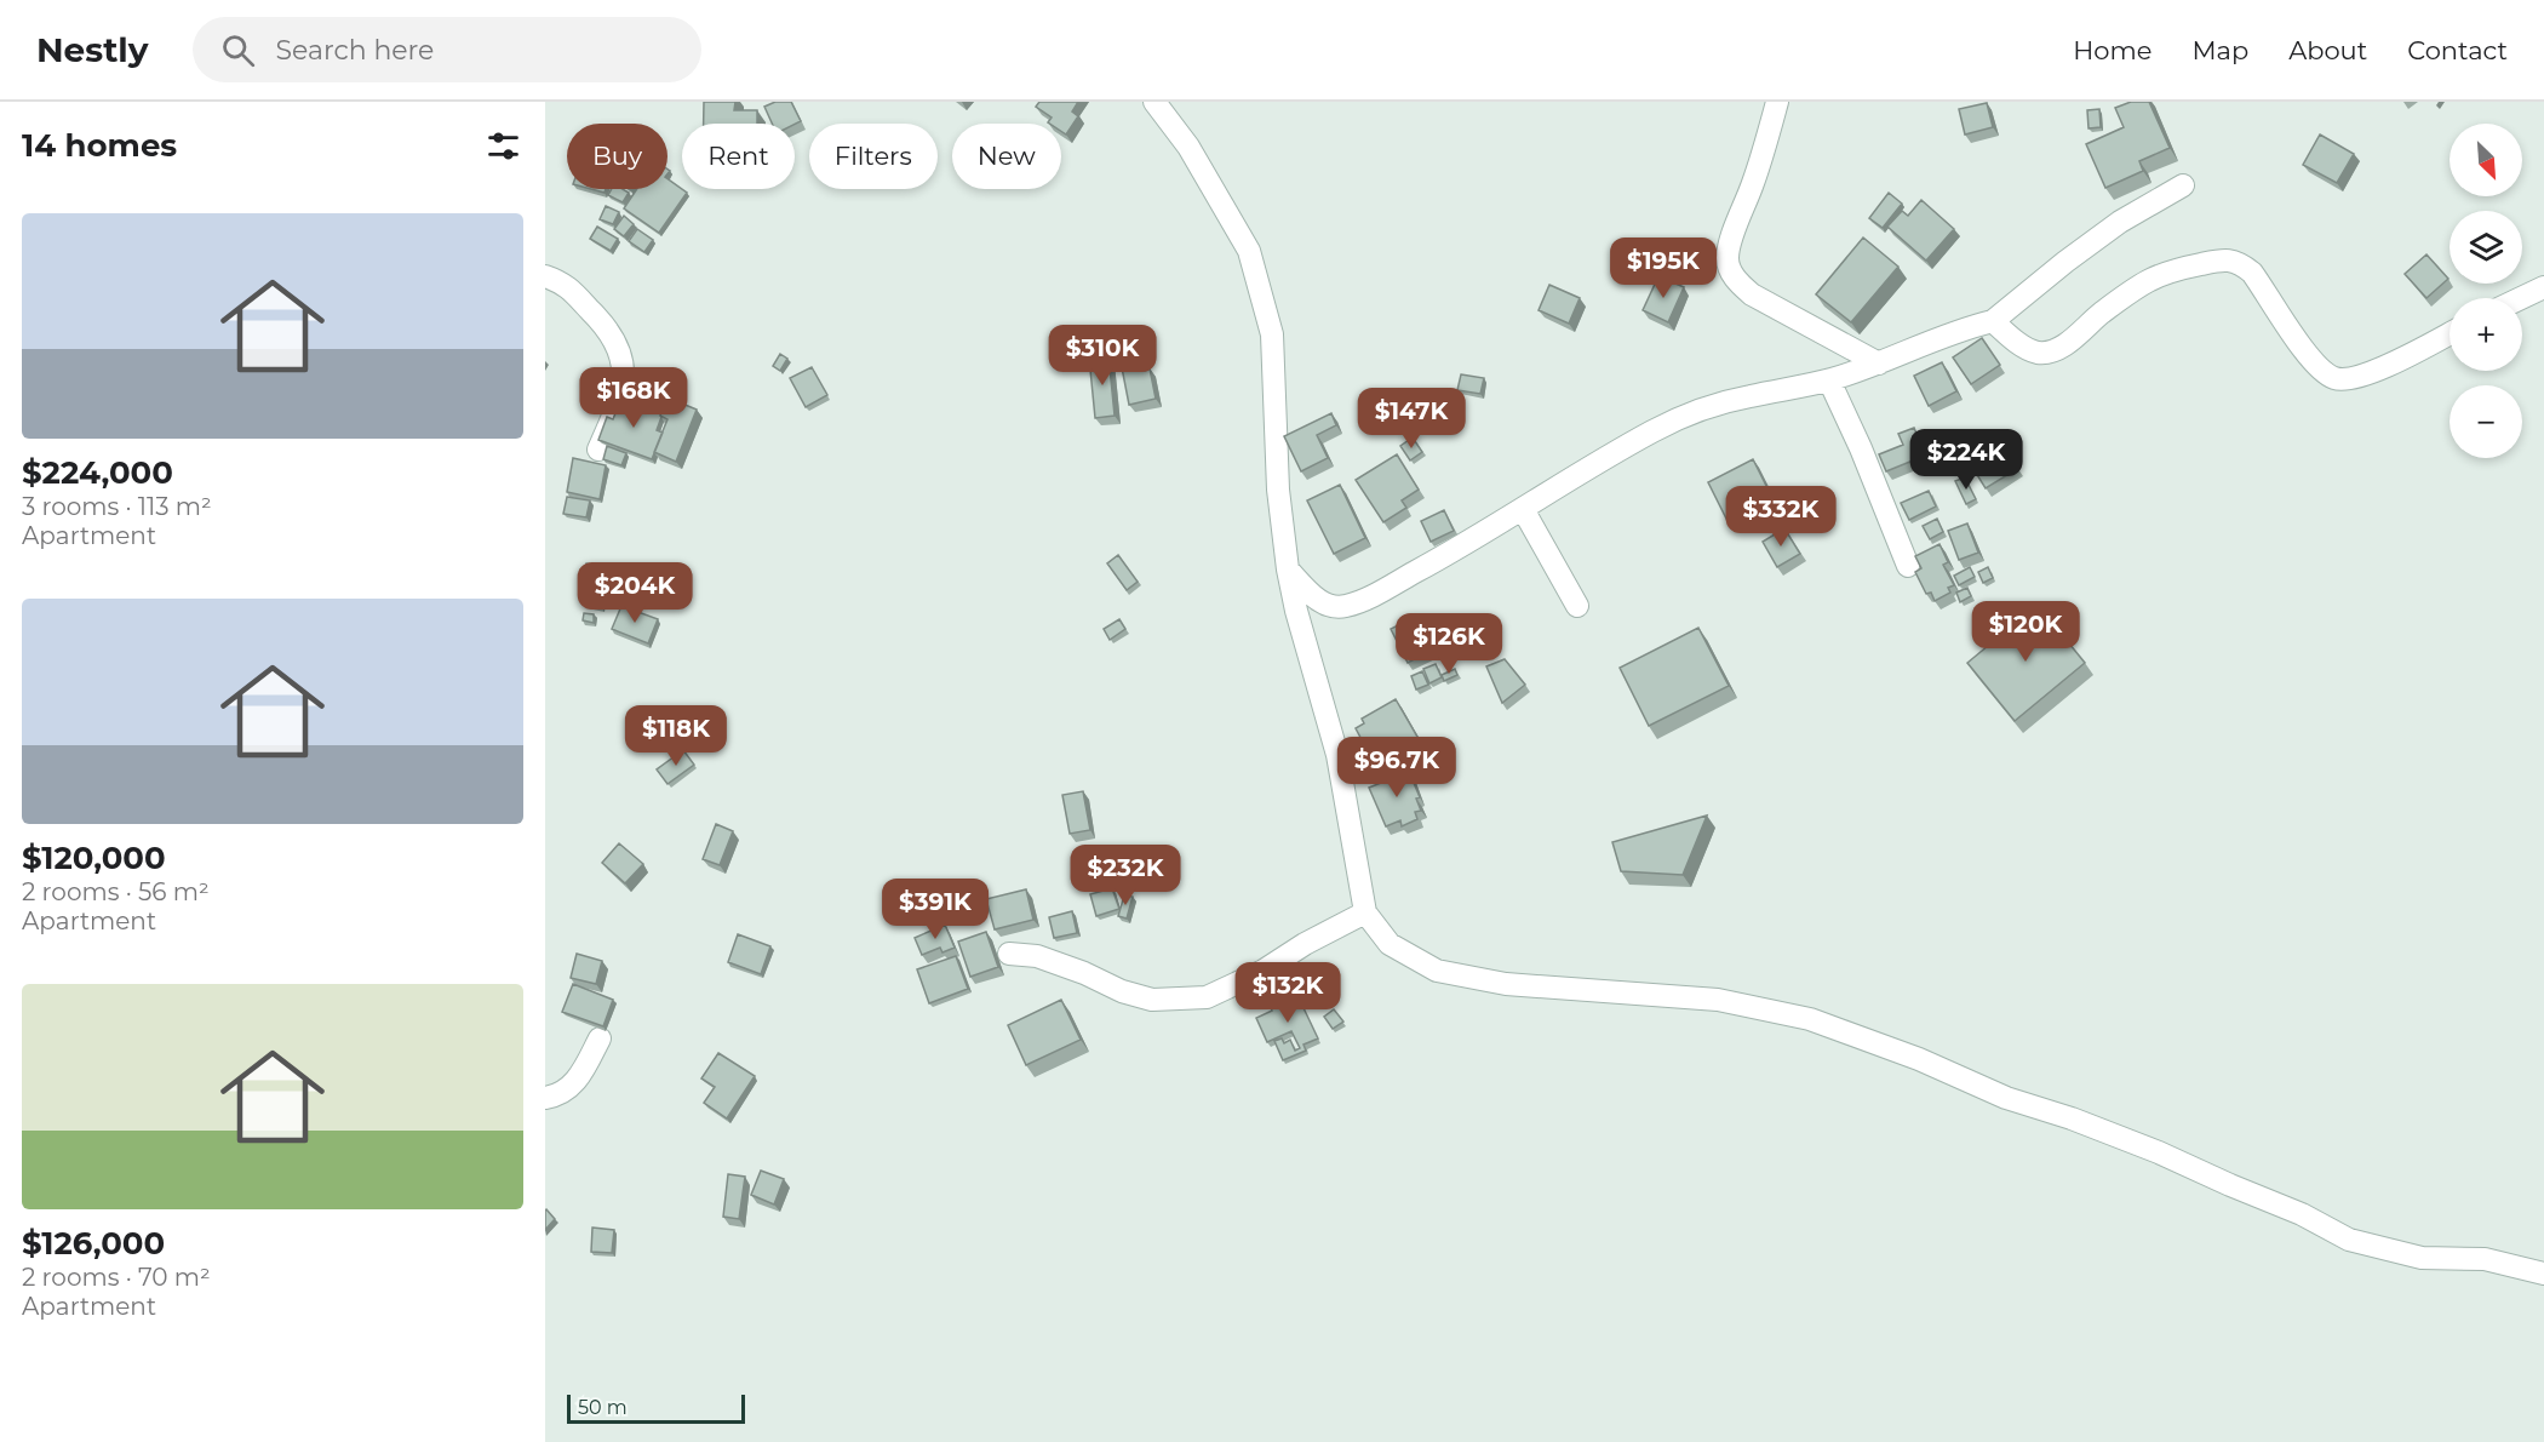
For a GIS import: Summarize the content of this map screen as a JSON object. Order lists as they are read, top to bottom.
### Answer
{
  "scale_bar": "50 m",
  "north": "bottom right",
  "page": {
    "header": "Nestly",
    "search": "Search here",
    "nav": [
      "Home",
      "Map",
      "About",
      "Contact"
    ],
    "heading": "14 homes",
    "map_buttons": ["+", "−"],
    "chip": [
      "Buy",
      "Rent",
      "Filters",
      "New"
    ],
    "list": [
      {
        "name": "$224,000",
        "note": "3 rooms · 113 m² · Apartment"
      },
      {
        "name": "$120,000",
        "note": "2 rooms · 56 m² · Apartment"
      },
      {
        "name": "$126,000",
        "note": "2 rooms · 70 m² · Apartment"
      }
    ],
    "price": [
      "$195K",
      "$310K",
      "$168K",
      "$147K",
      "$224K",
      "$332K",
      "$204K",
      "$120K",
      "$126K",
      "$118K",
      "$96.7K",
      "$232K",
      "$391K",
      "$132K"
    ],
    "scale": "50 m"
  }
}
